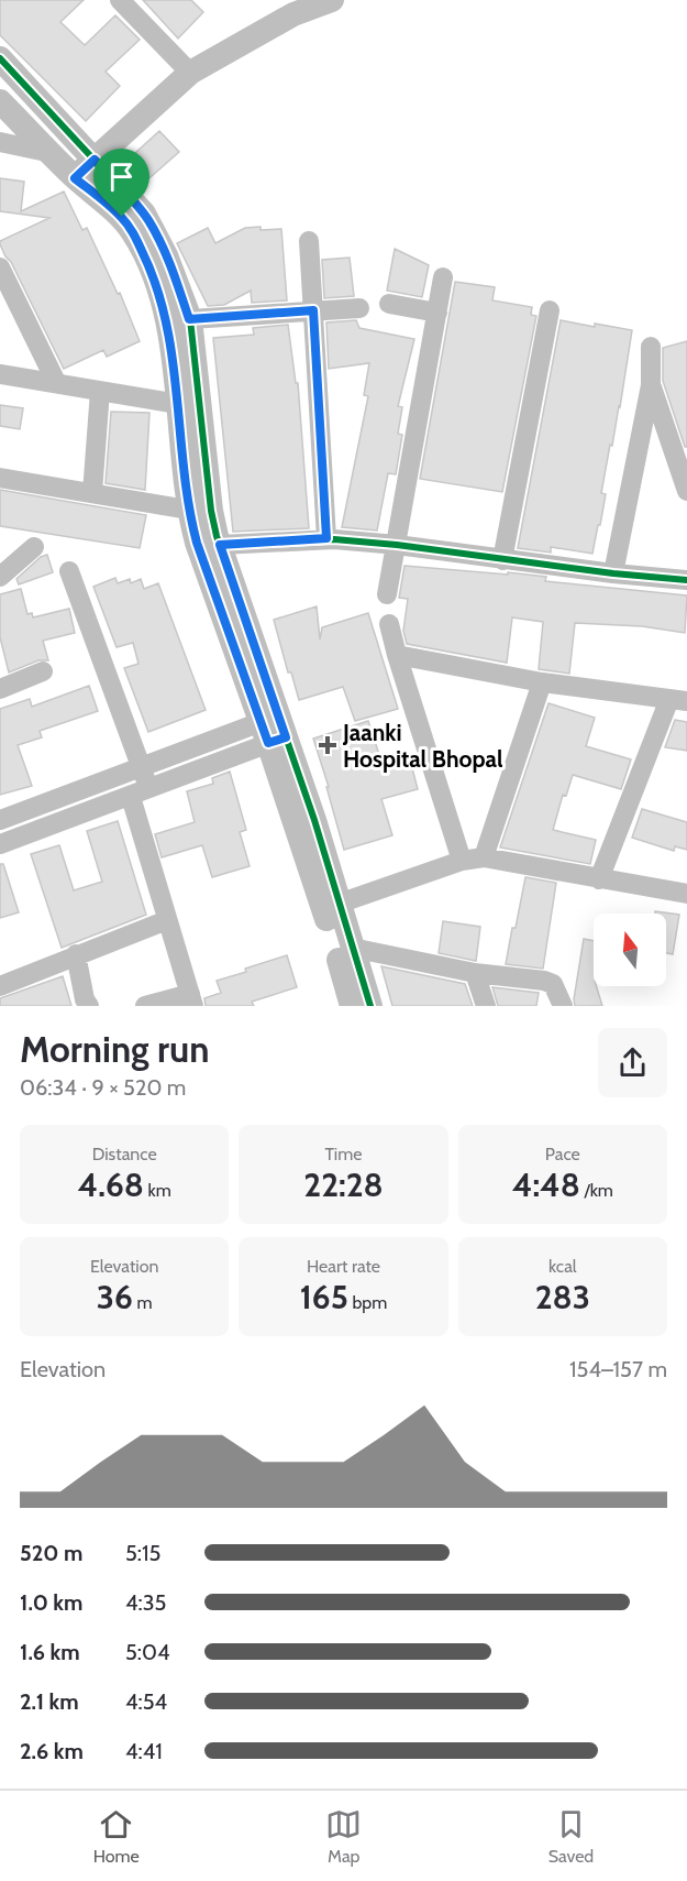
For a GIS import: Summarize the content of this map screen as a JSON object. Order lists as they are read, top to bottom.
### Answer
{
  "places": {
    "health": ["Jaanki Hospital Bhopal"]
  },
  "north": "top",
  "page": {
    "heading": ["Morning run", "06:34 · 9 × 520 m"],
    "stats": [
      ["Distance", "4.68 km"],
      ["Time", "22:28"],
      ["Pace", "4:48 /km"],
      ["Elevation", "36 m"],
      ["Heart rate", "165 bpm"],
      ["kcal", "283"]
    ],
    "chart": ["Elevation", "154–157 m"],
    "list": [
      {
        "name": "520 m",
        "note": "5:15"
      },
      {
        "name": "1.0 km",
        "note": "4:35"
      },
      {
        "name": "1.6 km",
        "note": "5:04"
      },
      {
        "name": "2.1 km",
        "note": "4:54"
      },
      {
        "name": "2.6 km",
        "note": "4:41"
      }
    ],
    "tabs": ["Home", "Map", "Saved"]
  }
}
